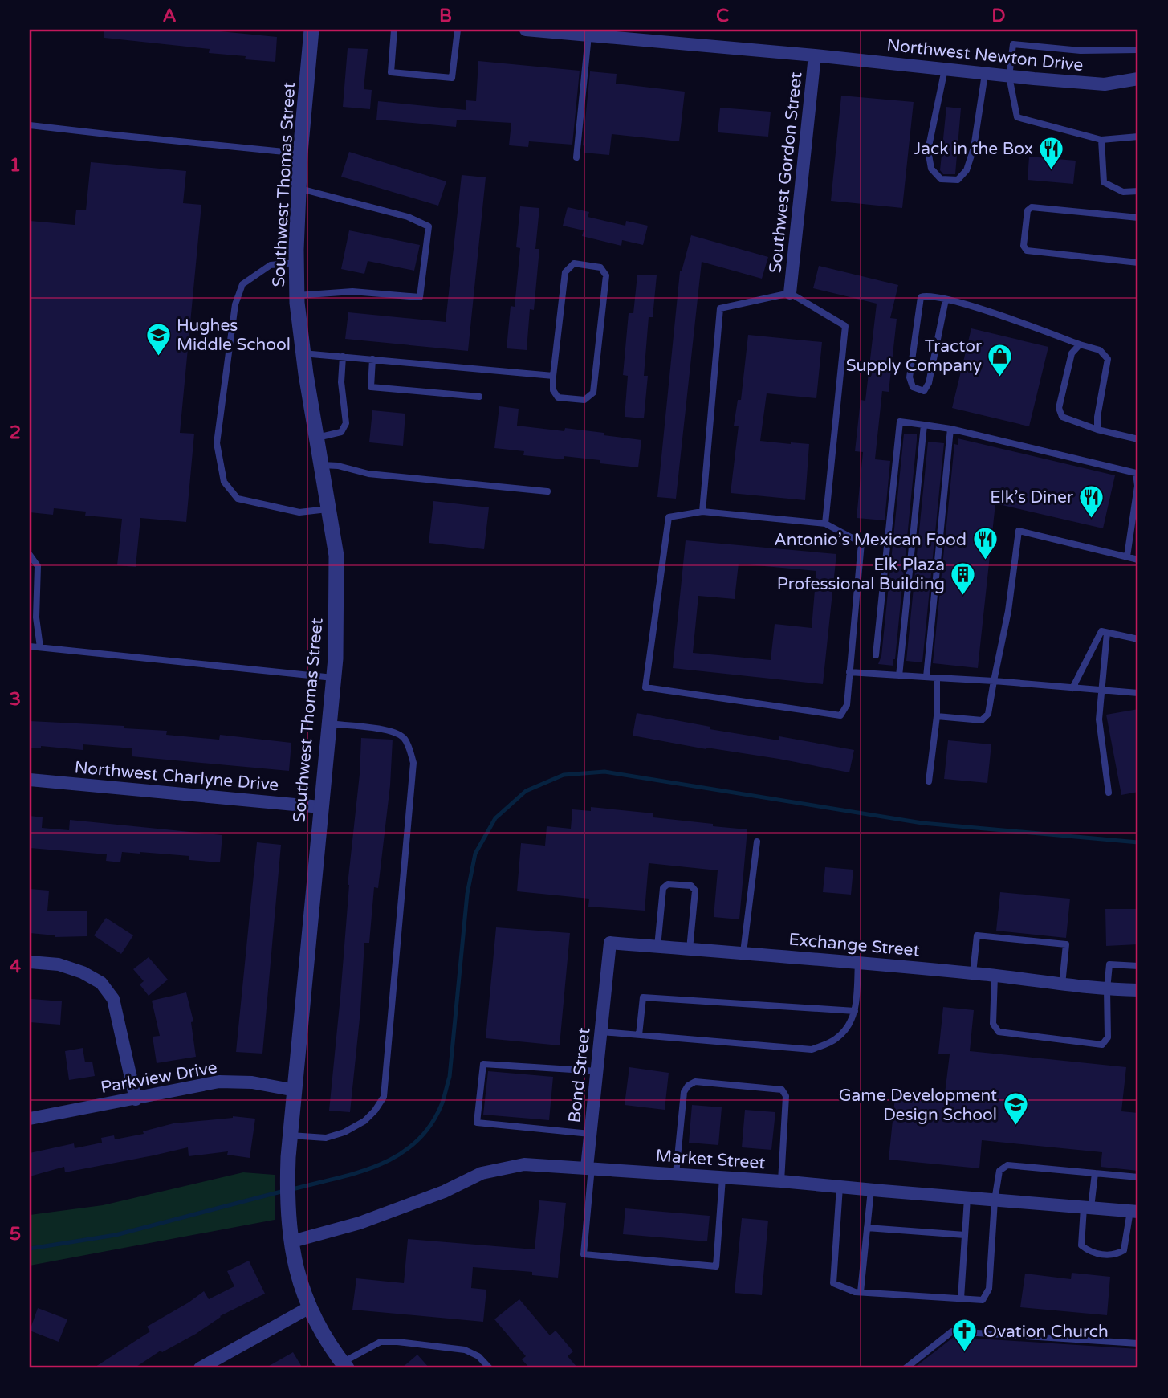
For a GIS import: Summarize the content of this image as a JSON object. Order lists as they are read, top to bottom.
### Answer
{
  "streets": {
    "street": [
      "Northwest Newton Drive",
      "Southwest Gordon Street",
      "Southwest Thomas Street",
      "Northwest Charlyne Drive",
      "Exchange Street",
      "Bond Street",
      "Parkview Drive",
      "Market Street"
    ]
  },
  "crossings": [
    ["Northwest Newton Drive", "Southwest Gordon Street"],
    ["Southwest Thomas Street", "Northwest Charlyne Drive"],
    ["Southwest Thomas Street", "Parkview Drive"],
    ["Southwest Thomas Street", "Market Street"],
    ["Exchange Street", "Bond Street"],
    ["Bond Street", "Market Street"]
  ],
  "places": {
    "restaurant": ["Jack in the Box", "Elk’s Diner", "Antonio’s Mexican Food"],
    "school or university": ["Hughes Middle School", "Game Development Design School"],
    "shop": ["Tractor Supply Company"],
    "building": ["Elk Plaza Professional Building"],
    "church": ["Ovation Church"]
  },
  "grid": {
    "columns": [
      "A",
      "B",
      "C",
      "D"
    ],
    "rows": [
      "1",
      "2",
      "3",
      "4",
      "5"
    ]
  }
}
